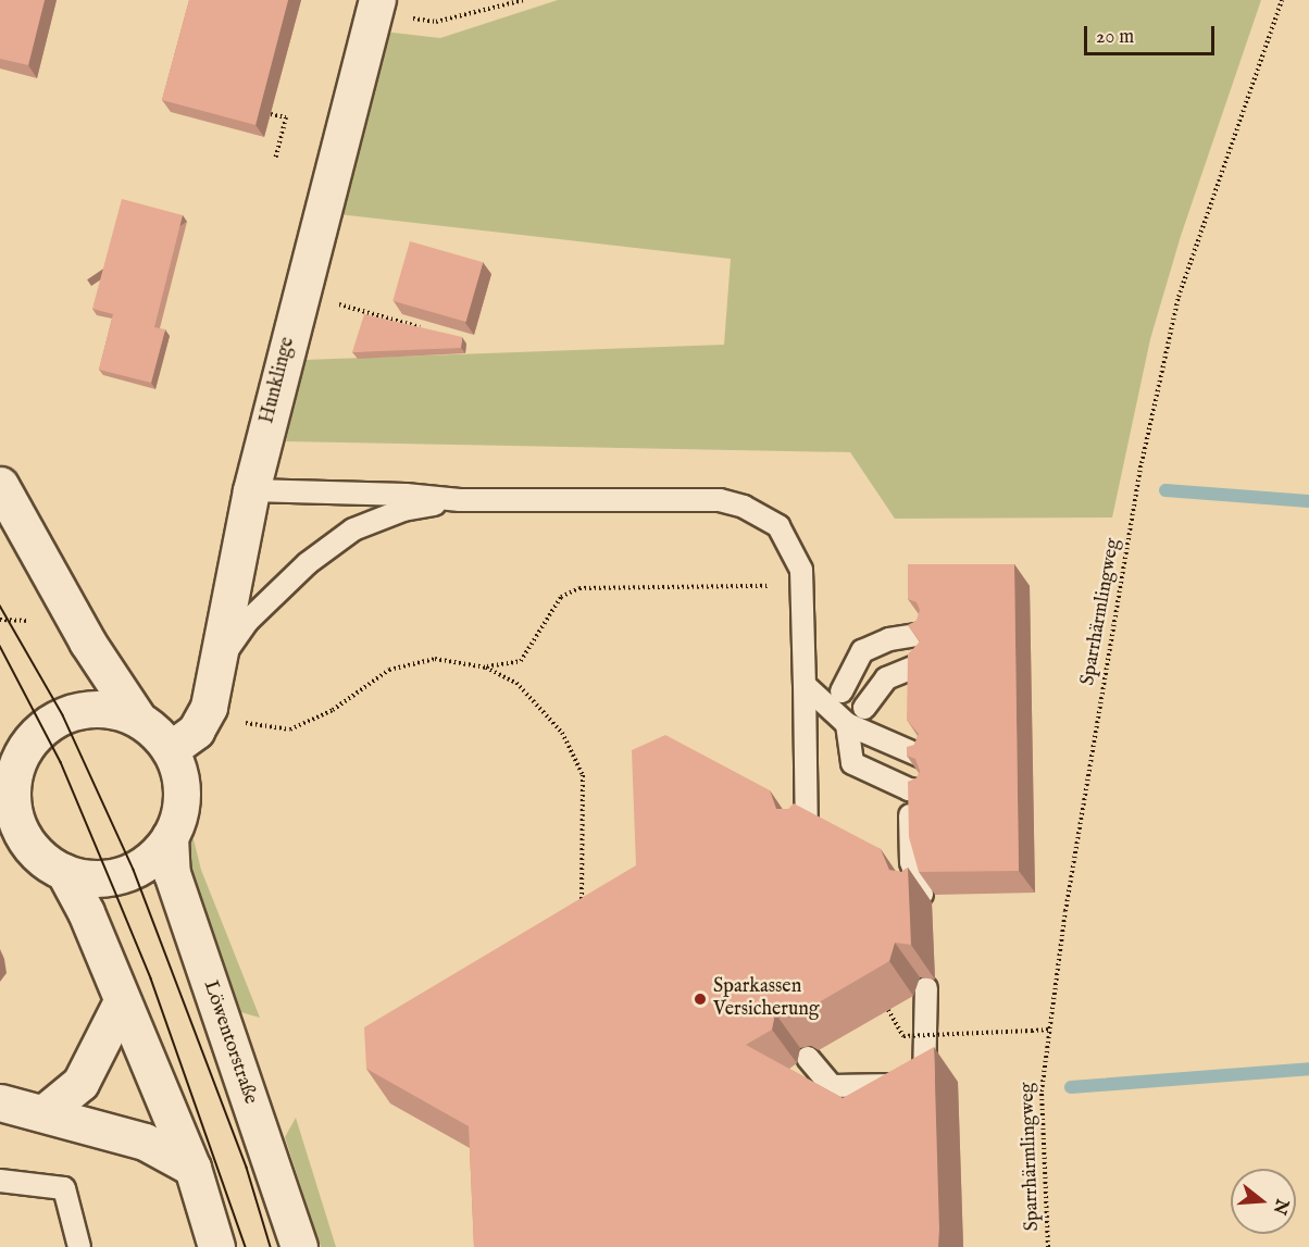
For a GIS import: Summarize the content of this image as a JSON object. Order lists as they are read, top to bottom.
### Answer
{
  "streets": {
    "main road": ["Hunklinge", "Löwentorstraße"],
    "path": ["Sparrhärmlingweg"]
  },
  "crossings": [
    ["Hunklinge", "Löwentorstraße"]
  ],
  "places": ["Sparkassen Versicherung"],
  "scale_bar": "20 m",
  "north": "right"
}
